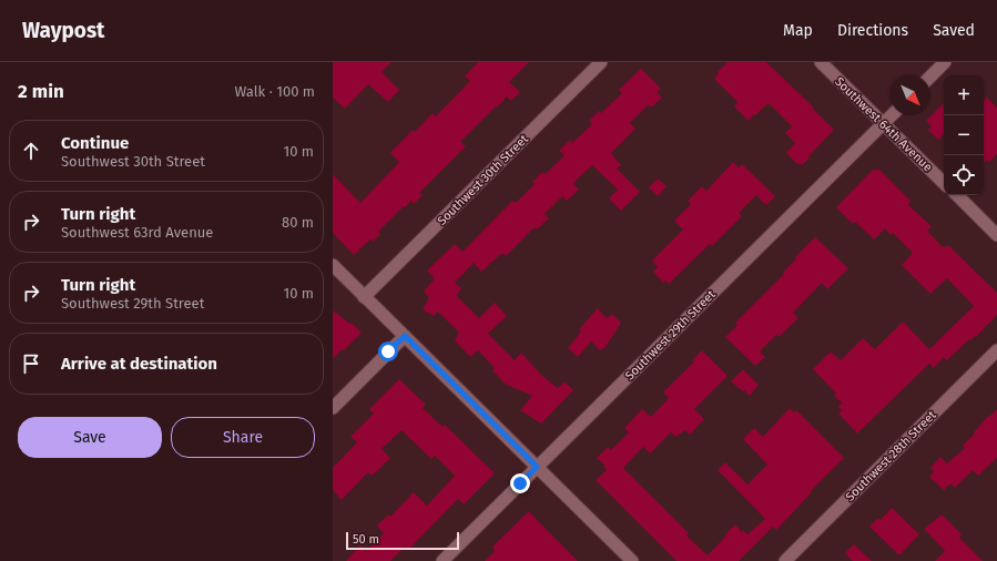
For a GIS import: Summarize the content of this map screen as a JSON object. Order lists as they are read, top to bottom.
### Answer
{
  "streets": {
    "street": [
      "Southwest 64th Avenue",
      "Southwest 30th Street",
      "Southwest 29th Street",
      "Southwest 28th Street"
    ]
  },
  "crossings": [
    ["Southwest 64th Avenue", "Southwest 29th Street"]
  ],
  "scale_bar": "50 m",
  "north": "bottom right",
  "page": {
    "header": "Waypost",
    "nav": ["Map", "Directions", "Saved"],
    "heading": ["2 min", "Walk · 100 m"],
    "map_buttons": ["+", "−"],
    "list": [
      ["Continue", "Southwest 30th Street", "10 m"],
      ["Turn right", "Southwest 63rd Avenue", "80 m"],
      ["Turn right", "Southwest 29th Street", "10 m"],
      "Arrive at destination"
    ],
    "buttons": ["Save", "Share"],
    "scale": "50 m"
  }
}
